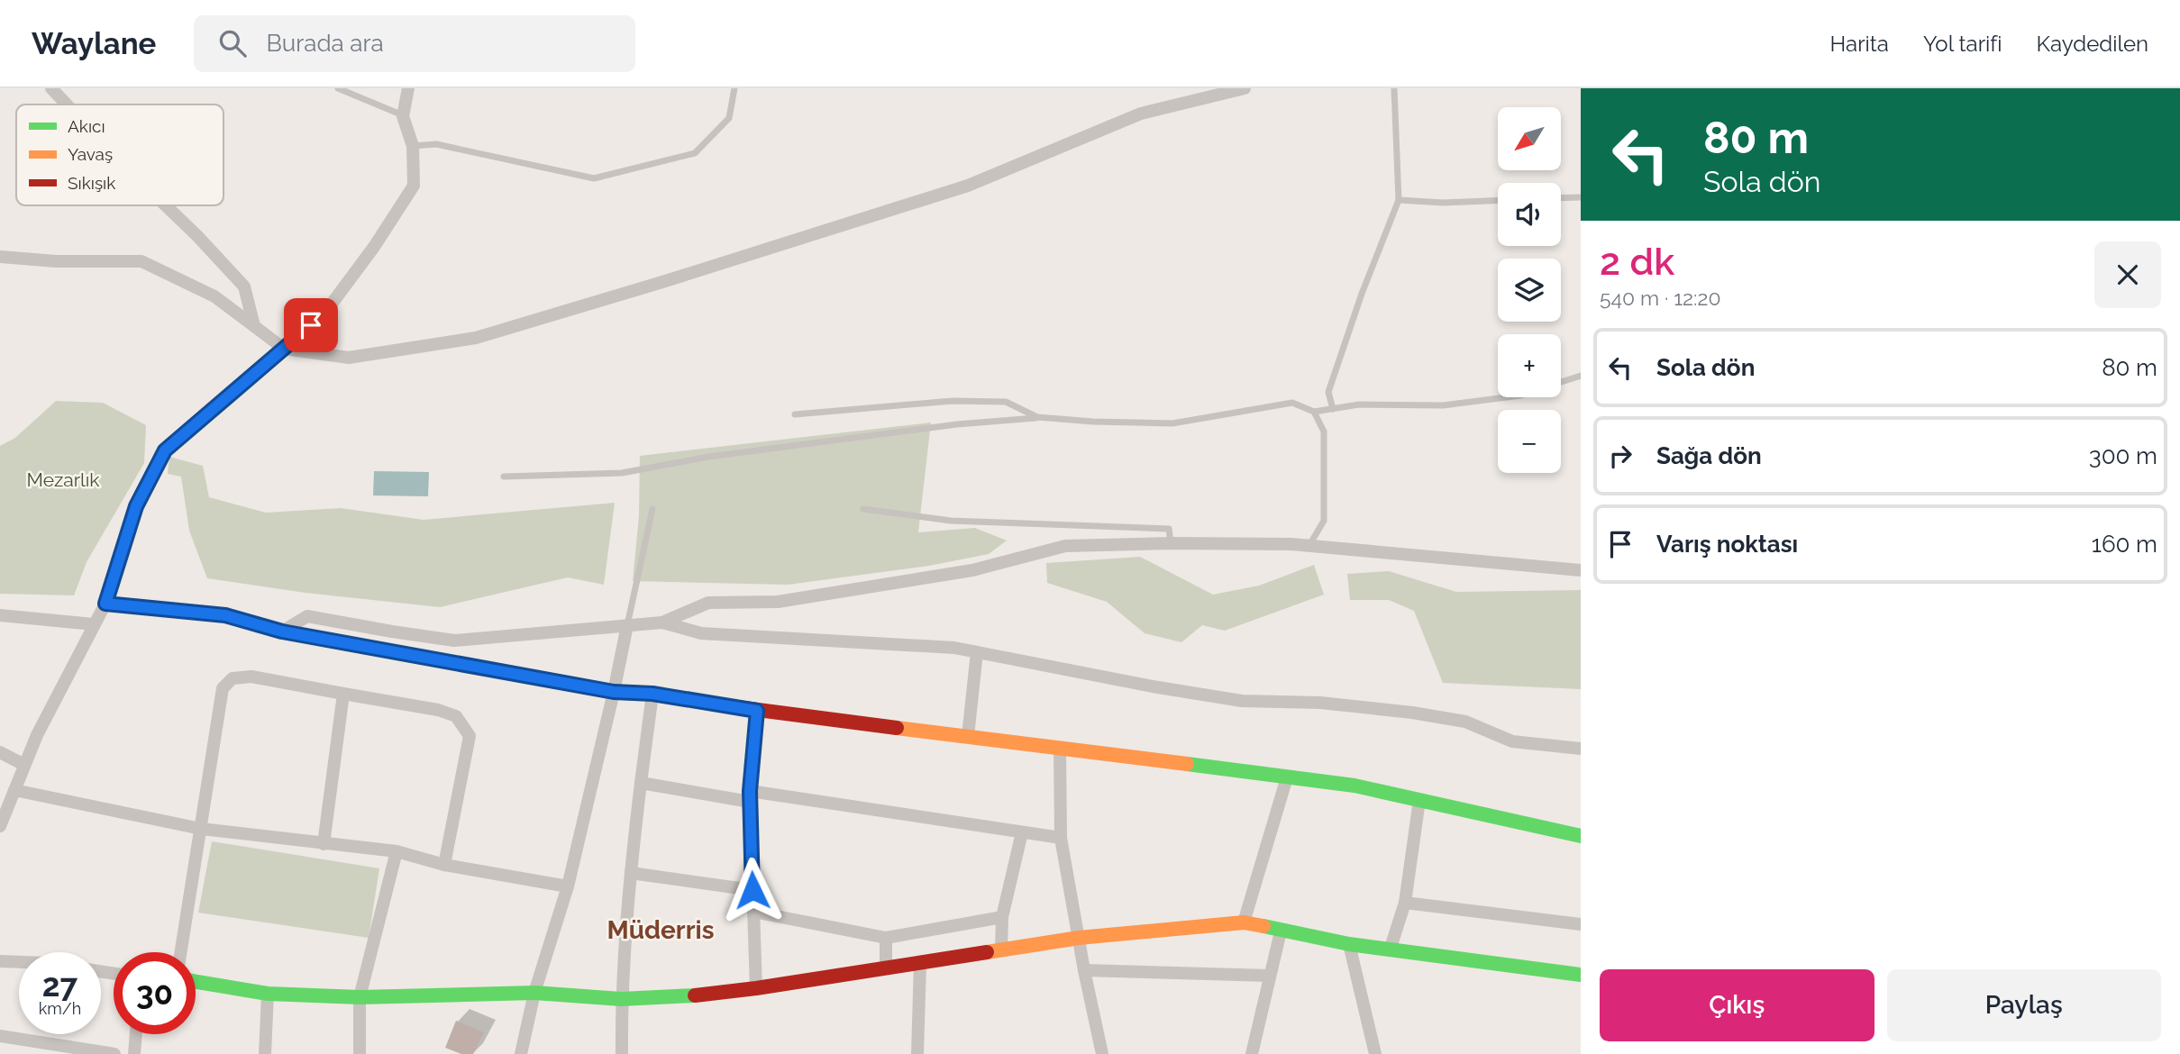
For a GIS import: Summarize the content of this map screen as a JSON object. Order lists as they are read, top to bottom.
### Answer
{
  "districts": ["Müderris"],
  "parks": ["Mezarlık"],
  "legend": ["Akıcı", "Yavaş", "Sıkışık"],
  "north": "bottom left",
  "page": {
    "header": "Waylane",
    "search": "Burada ara",
    "nav": ["Harita", "Yol tarifi", "Kaydedilen"],
    "turn": ["80 m", "Sola dön"],
    "map_buttons": ["+", "−"],
    "heading": ["2 dk", "540 m · 12:20"],
    "list": [
      {
        "name": "Sola dön",
        "value": "80 m"
      },
      {
        "name": "Sağa dön",
        "value": "300 m"
      },
      {
        "name": "Varış noktası",
        "value": "160 m"
      }
    ],
    "speed": "27 km/h",
    "limit": "30",
    "buttons": ["Çıkış", "Paylaş"]
  }
}
